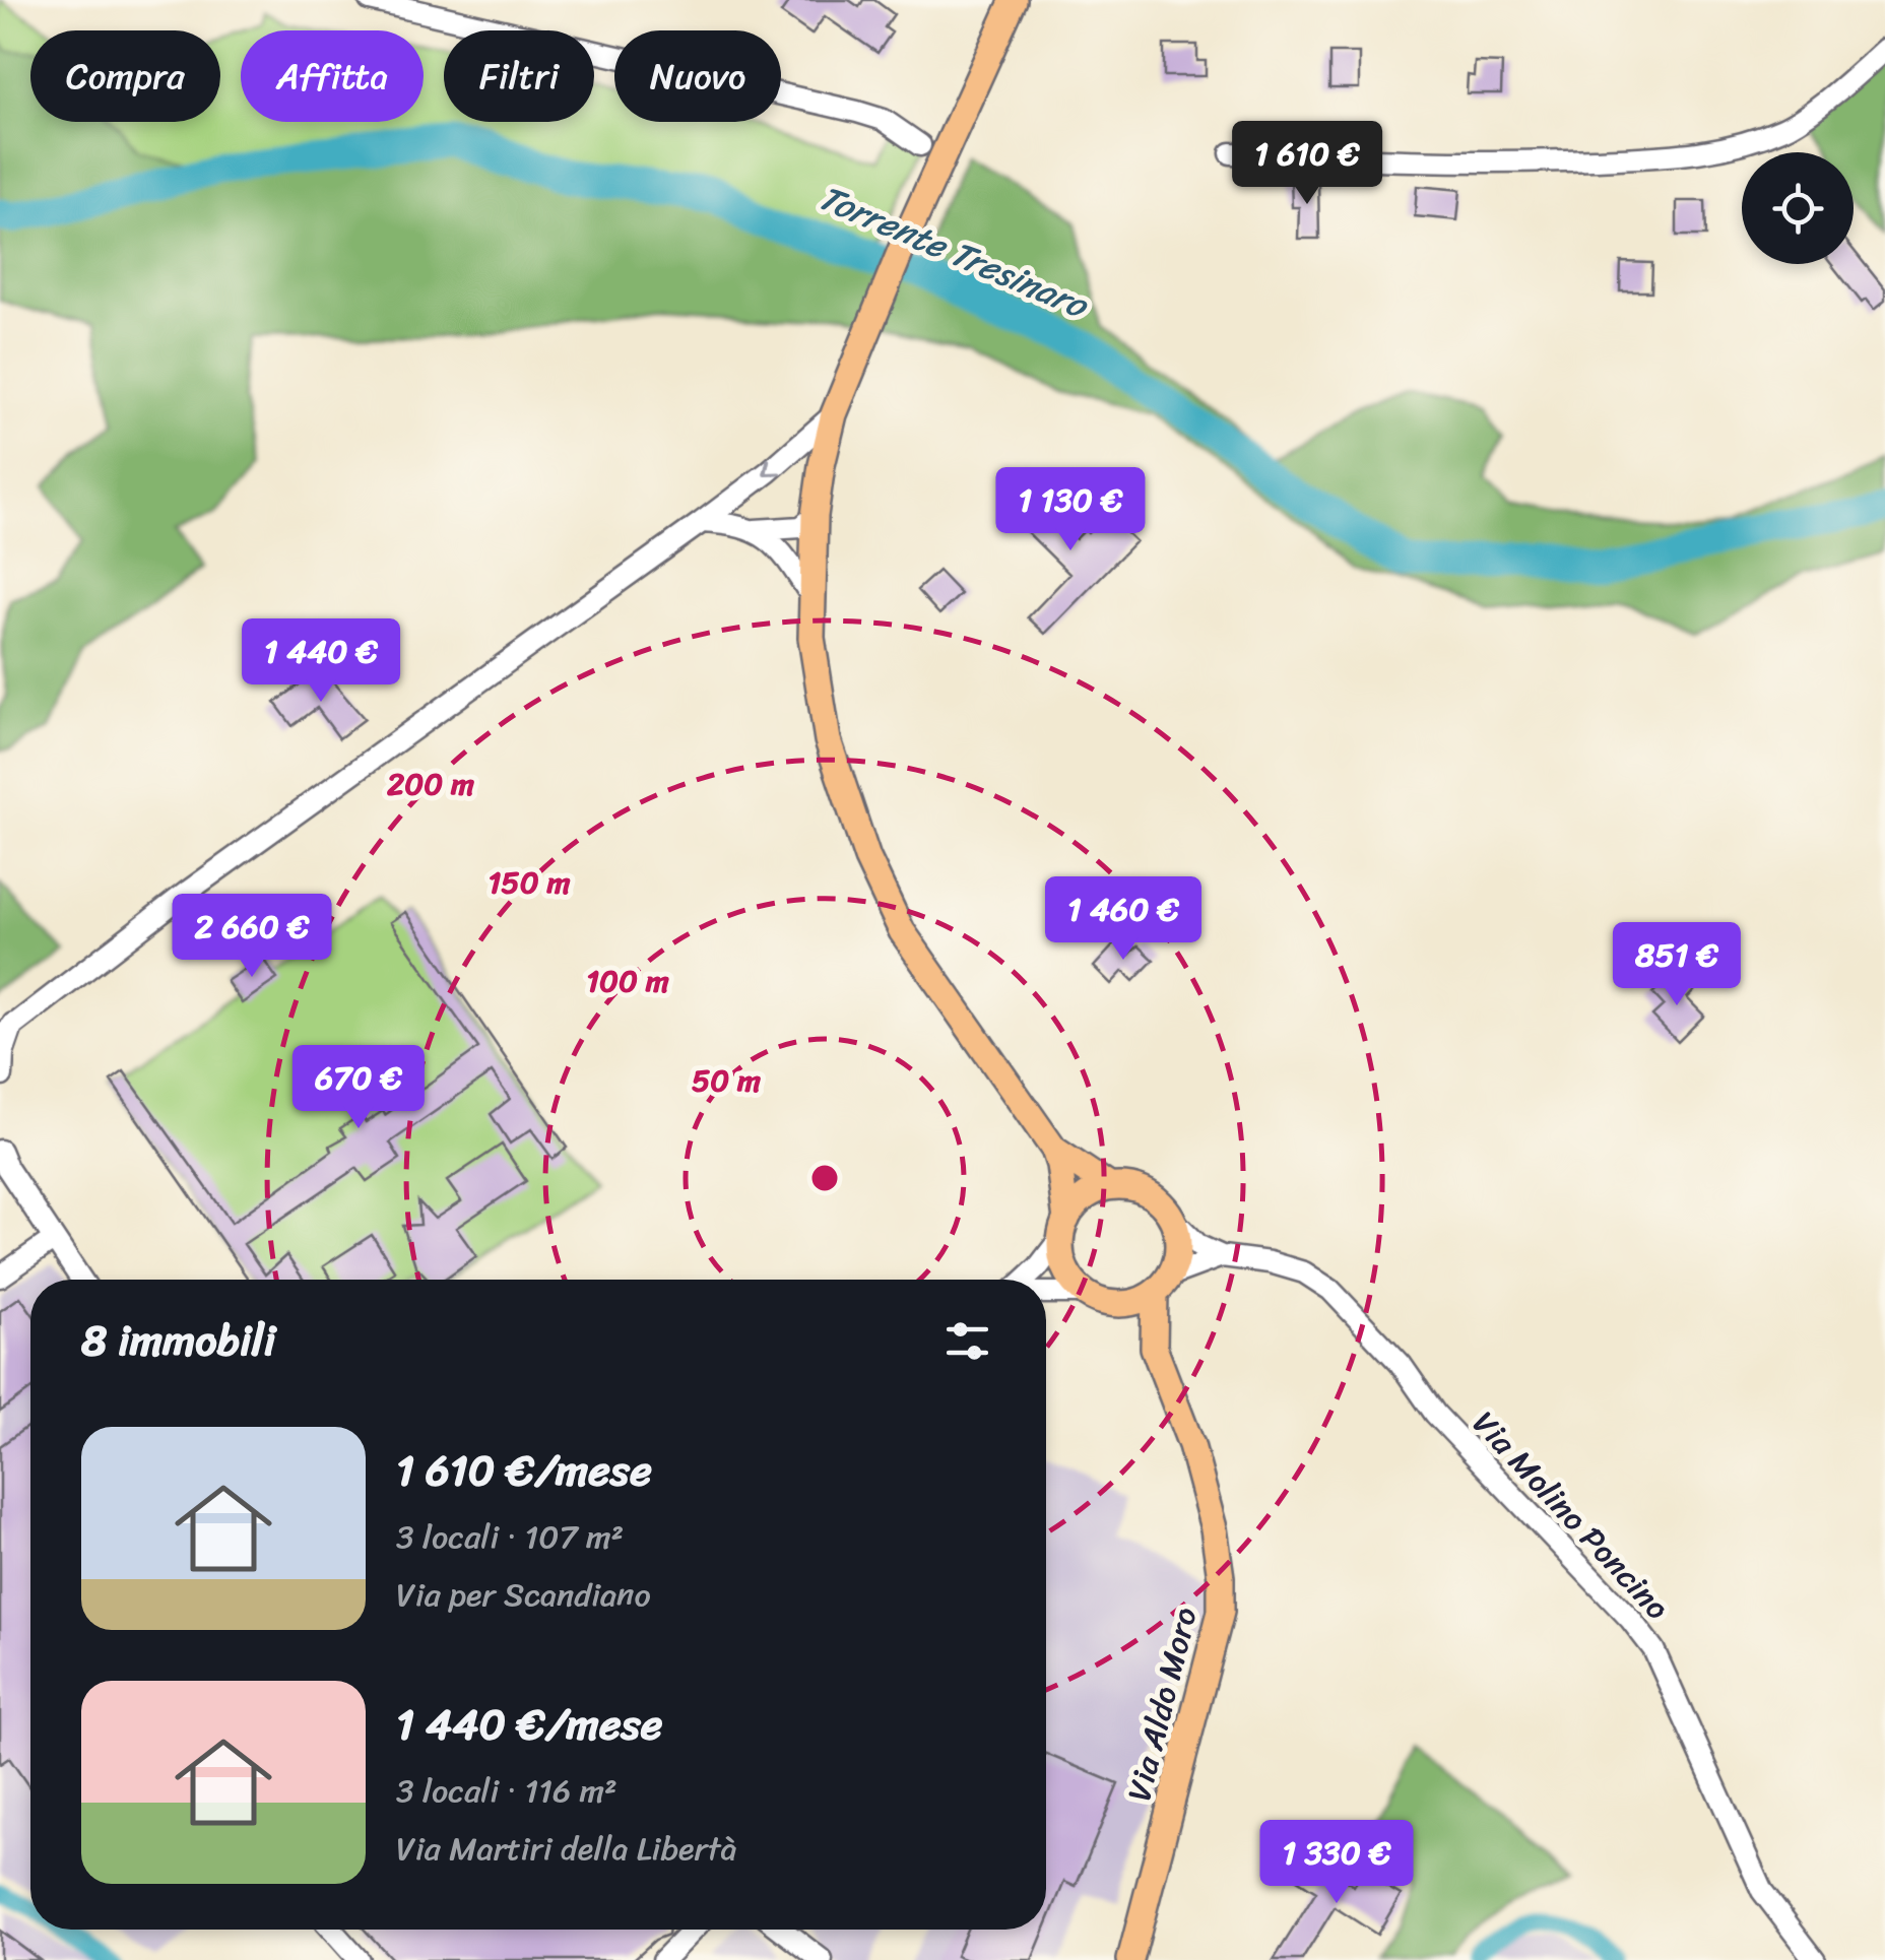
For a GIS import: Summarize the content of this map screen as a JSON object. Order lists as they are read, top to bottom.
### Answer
{
  "streets": {
    "main road": ["Via Aldo Moro"],
    "street": ["Via Molino Poncino"]
  },
  "crossings": [
    ["Via Molino Poncino", "Via Aldo Moro"]
  ],
  "water": ["Torrente Tresinaro"],
  "page": {
    "chip": [
      "Compra",
      "Affitta",
      "Filtri",
      "Nuovo"
    ],
    "price": [
      "1 610 €",
      "1 130 €",
      "1 440 €",
      "1 460 €",
      "2 660 €",
      "851 €",
      "670 €",
      "1 330 €"
    ],
    "heading": "8 immobili",
    "list": [
      {
        "name": "1 610 €/mese",
        "note": "3 locali · 107 m² · Via per Scandiano"
      },
      {
        "name": "1 440 €/mese",
        "note": "3 locali · 116 m² · Via Martiri della Libertà"
      }
    ]
  },
  "rings": [
    "200 m",
    "150 m",
    "100 m",
    "50 m"
  ]
}
